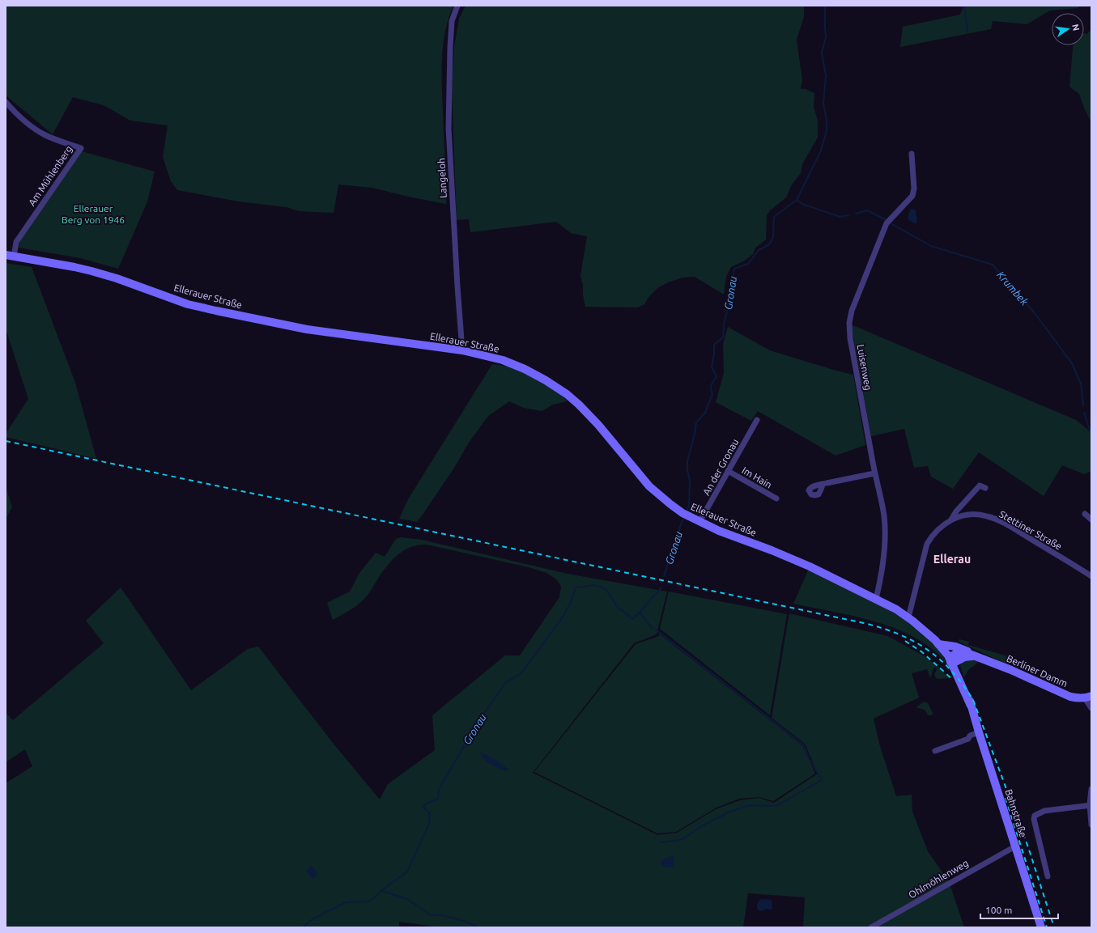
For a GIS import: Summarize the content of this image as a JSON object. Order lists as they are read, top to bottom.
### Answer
{
  "streets": {
    "main road": ["Ellerauer Straße", "Berliner Damm", "Bahnstraße"],
    "street": [
      "Am Mühlenberg",
      "Langeloh",
      "Luisenweg",
      "An der Gronau",
      "Im Hain",
      "Stettiner Straße",
      "Ohlmöhlenweg"
    ]
  },
  "crossings": [
    ["Am Mühlenberg", "Ellerauer Straße"],
    ["Langeloh", "Ellerauer Straße"],
    ["Ellerauer Straße", "Luisenweg"],
    ["Ellerauer Straße", "An der Gronau"],
    ["Ellerauer Straße", "Stettiner Straße"],
    ["Ellerauer Straße", "Berliner Damm"],
    ["Ellerauer Straße", "Bahnstraße"],
    ["An der Gronau", "Im Hain"],
    ["Berliner Damm", "Bahnstraße"],
    ["Bahnstraße", "Ohlmöhlenweg"]
  ],
  "districts": ["Ellerau"],
  "water": ["Krumbek", "Gronau"],
  "parks": ["Ellerauer Berg von 1946"],
  "scale_bar": "100 m",
  "north": "right"
}
